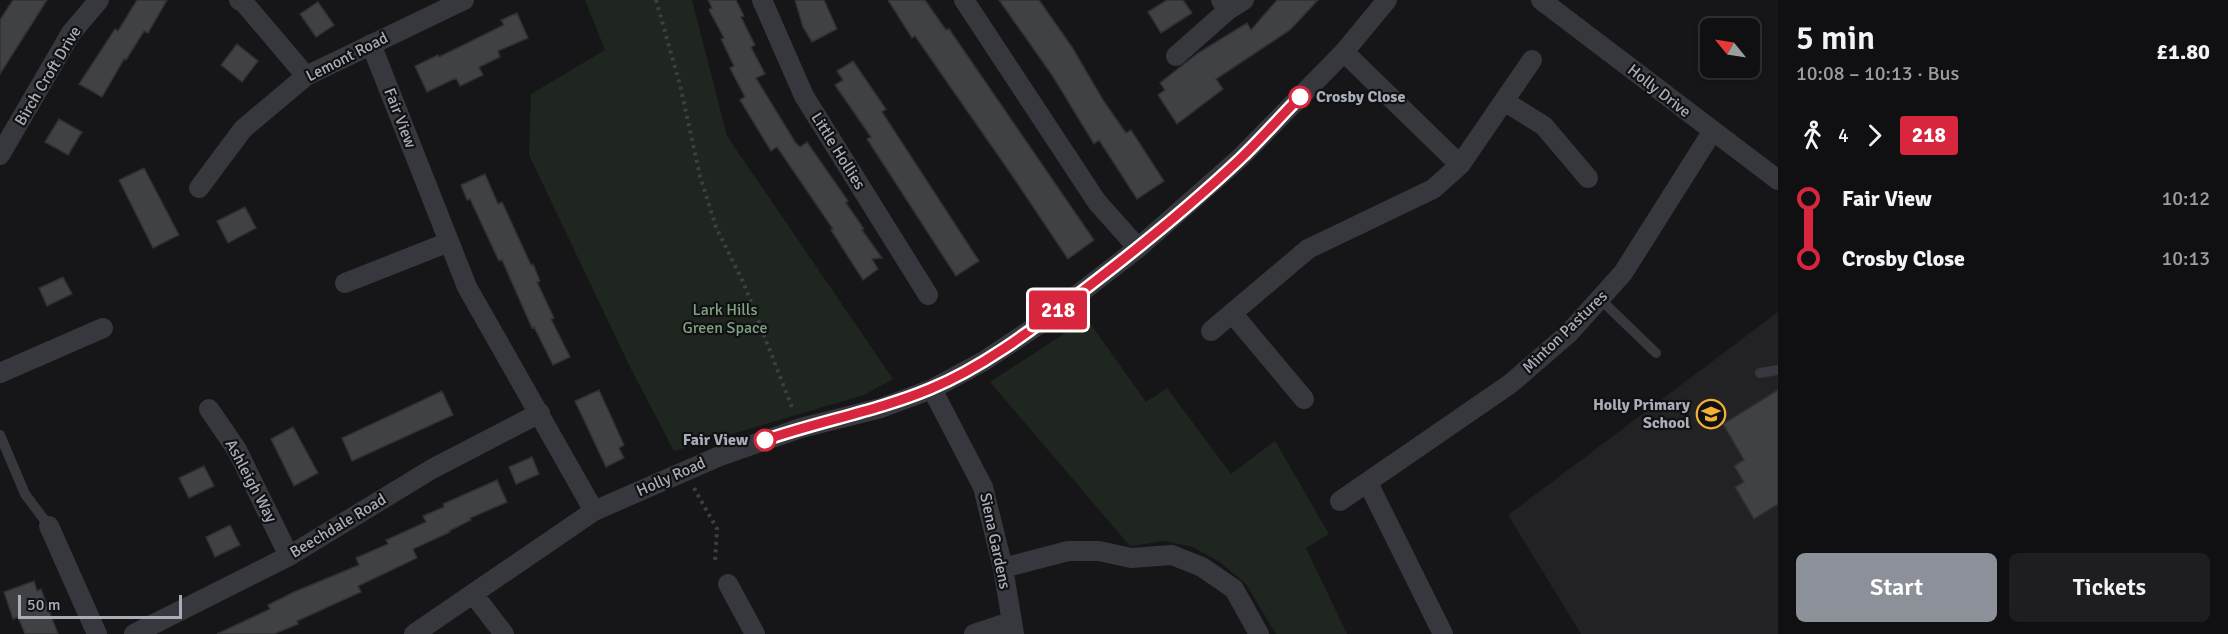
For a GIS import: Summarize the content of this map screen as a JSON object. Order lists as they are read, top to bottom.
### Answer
{
  "streets": {
    "street": [
      "Lemont Road",
      "Birch Croft Drive",
      "Holly Drive",
      "Fair View",
      "Little Hollies",
      "Minton Pastures",
      "Holly Road",
      "Ashleigh Way",
      "Beechdale Road",
      "Siena Gardens"
    ]
  },
  "crossings": [
    ["Lemont Road", "Fair View"],
    ["Holly Drive", "Minton Pastures"],
    ["Fair View", "Holly Road"],
    ["Fair View", "Beechdale Road"],
    ["Holly Road", "Siena Gardens"],
    ["Ashleigh Way", "Beechdale Road"]
  ],
  "parks": ["Lark Hills Green Space"],
  "places": {
    "other": ["Crosby Close", "Fair View"],
    "school or university": ["Holly Primary School"]
  },
  "lines": ["bus line 218"],
  "scale_bar": "50 m",
  "north": "top left",
  "page": {
    "on_map": "218",
    "heading": ["5 min", "10:08 – 10:13 · Bus", "£1.80"],
    "legs": ["4", "218"],
    "list": [
      {
        "name": "Fair View",
        "value": "10:12"
      },
      {
        "name": "Crosby Close",
        "value": "10:13"
      }
    ],
    "buttons": ["Start", "Tickets"],
    "scale": "50 m"
  }
}
